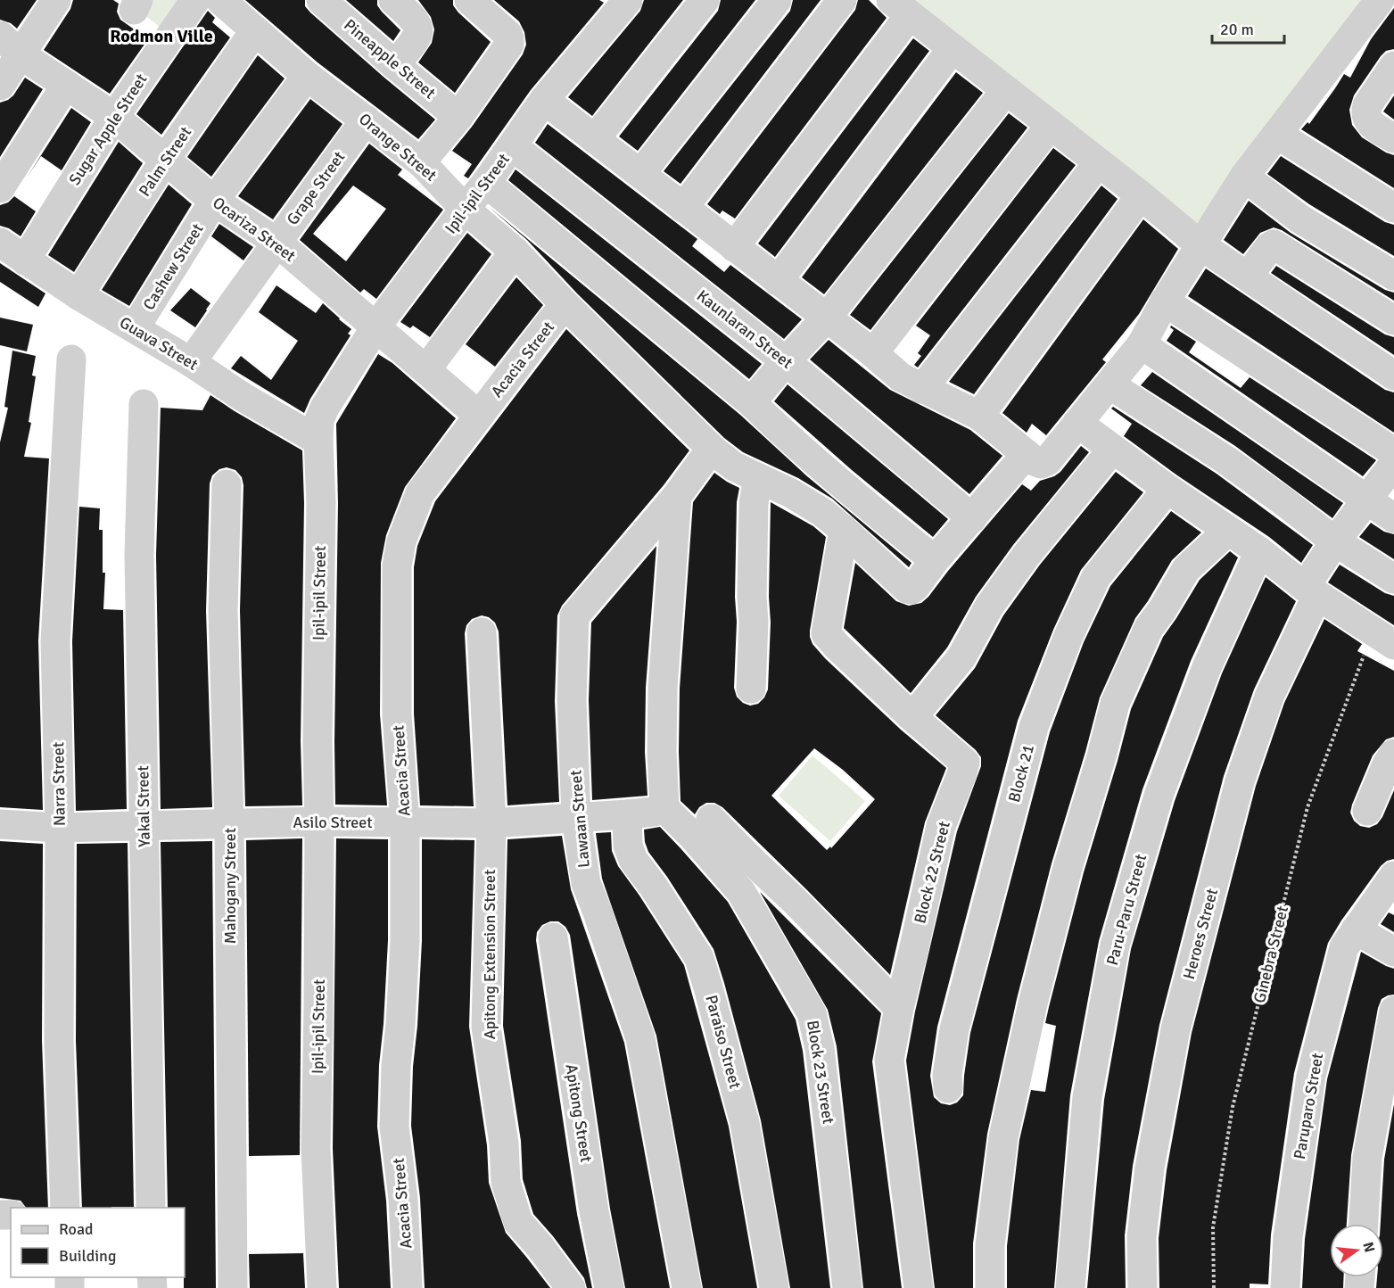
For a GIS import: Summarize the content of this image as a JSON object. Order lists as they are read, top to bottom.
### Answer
{
  "streets": {
    "street": [
      "Pineapple Street",
      "Sugar Apple Street",
      "Orange Street",
      "Palm Street",
      "Grape Street",
      "Ipil-ipil Street",
      "Ocariza Street",
      "Cashew Street",
      "Kaunlaran Street",
      "Guava Street",
      "Acacia Street",
      "Block 21",
      "Narra Street",
      "Yakal Street",
      "Lawaan Street",
      "Asilo Street",
      "Block 22 Street",
      "Mahogany Street",
      "Paru-Paru Street",
      "Heroes Street",
      "Apitong Extension Street",
      "Paraiso Street",
      "Block 23 Street",
      "Paruparo Street",
      "Apitong Street"
    ],
    "path": ["Ginebra Street"]
  },
  "crossings": [
    ["Sugar Apple Street", "Ocariza Street"],
    ["Sugar Apple Street", "Guava Street"],
    ["Orange Street", "Palm Street"],
    ["Orange Street", "Grape Street"],
    ["Orange Street", "Ipil-ipil Street"],
    ["Orange Street", "Cashew Street"],
    ["Orange Street", "Acacia Street"],
    ["Orange Street", "Lawaan Street"],
    ["Palm Street", "Ocariza Street"],
    ["Palm Street", "Guava Street"],
    ["Grape Street", "Ocariza Street"],
    ["Grape Street", "Guava Street"],
    ["Ipil-ipil Street", "Ocariza Street"],
    ["Ipil-ipil Street", "Kaunlaran Street"],
    ["Ipil-ipil Street", "Guava Street"],
    ["Ipil-ipil Street", "Asilo Street"],
    ["Ocariza Street", "Cashew Street"],
    ["Ocariza Street", "Acacia Street"],
    ["Cashew Street", "Guava Street"],
    ["Acacia Street", "Asilo Street"],
    ["Narra Street", "Asilo Street"],
    ["Yakal Street", "Asilo Street"],
    ["Lawaan Street", "Asilo Street"],
    ["Asilo Street", "Mahogany Street"],
    ["Asilo Street", "Apitong Extension Street"],
    ["Asilo Street", "Paraiso Street"],
    ["Asilo Street", "Block 23 Street"]
  ],
  "districts": ["Rodmon Ville"],
  "legend": ["Road", "Building"],
  "scale_bar": "20 m",
  "north": "right"
}
